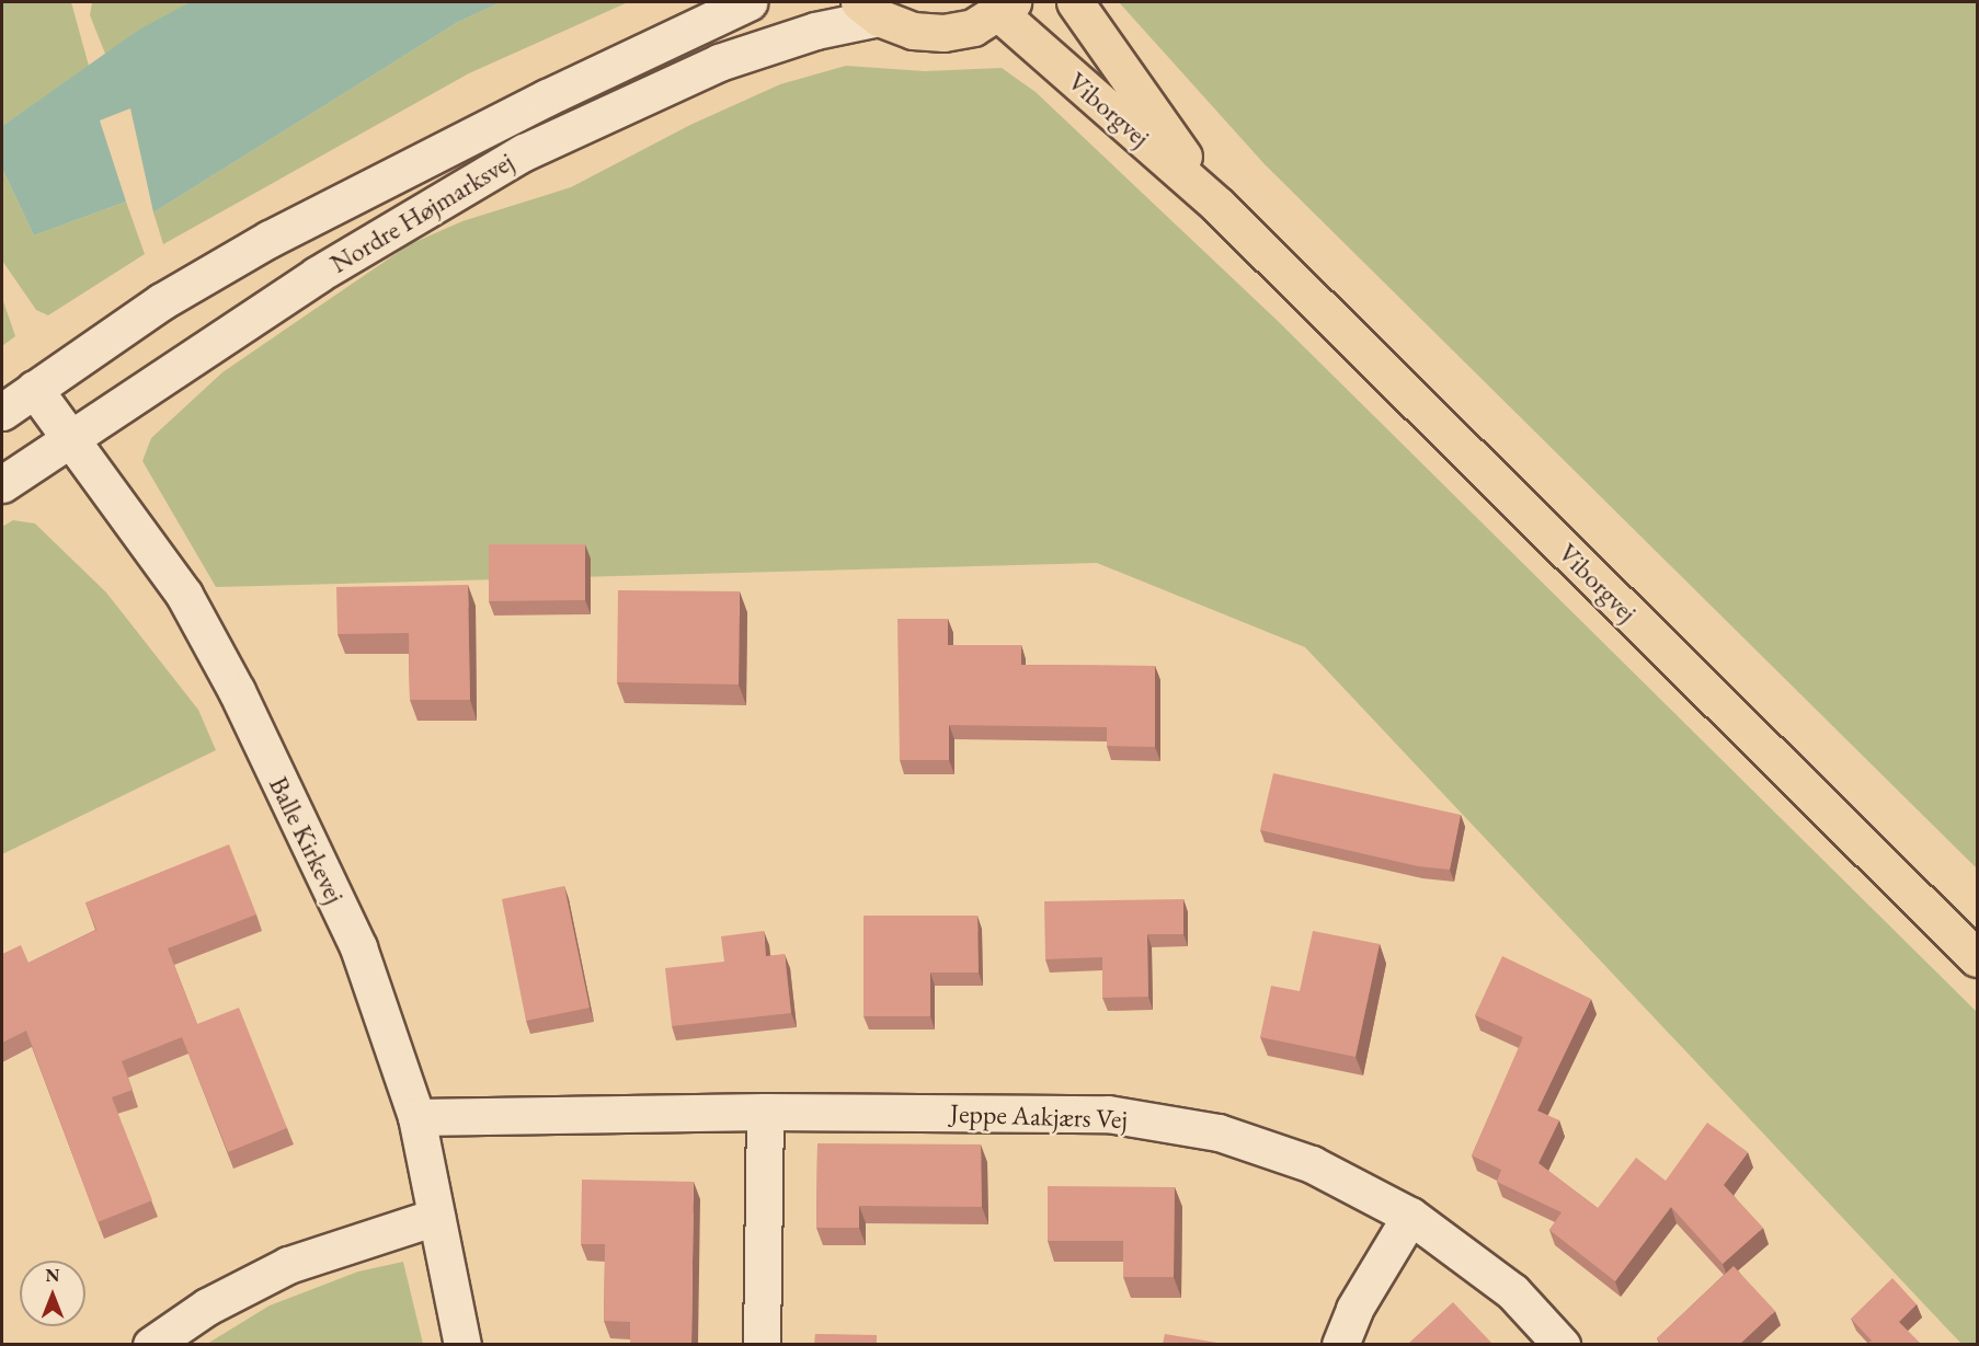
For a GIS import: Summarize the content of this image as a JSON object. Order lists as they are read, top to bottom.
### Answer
{
  "streets": {
    "main road": ["Viborgvej"],
    "street": ["Nordre Højmarksvej", "Balle Kirkevej", "Jeppe Aakjærs Vej"]
  },
  "crossings": [
    ["Nordre Højmarksvej", "Balle Kirkevej"],
    ["Balle Kirkevej", "Jeppe Aakjærs Vej"]
  ],
  "north": "top"
}
